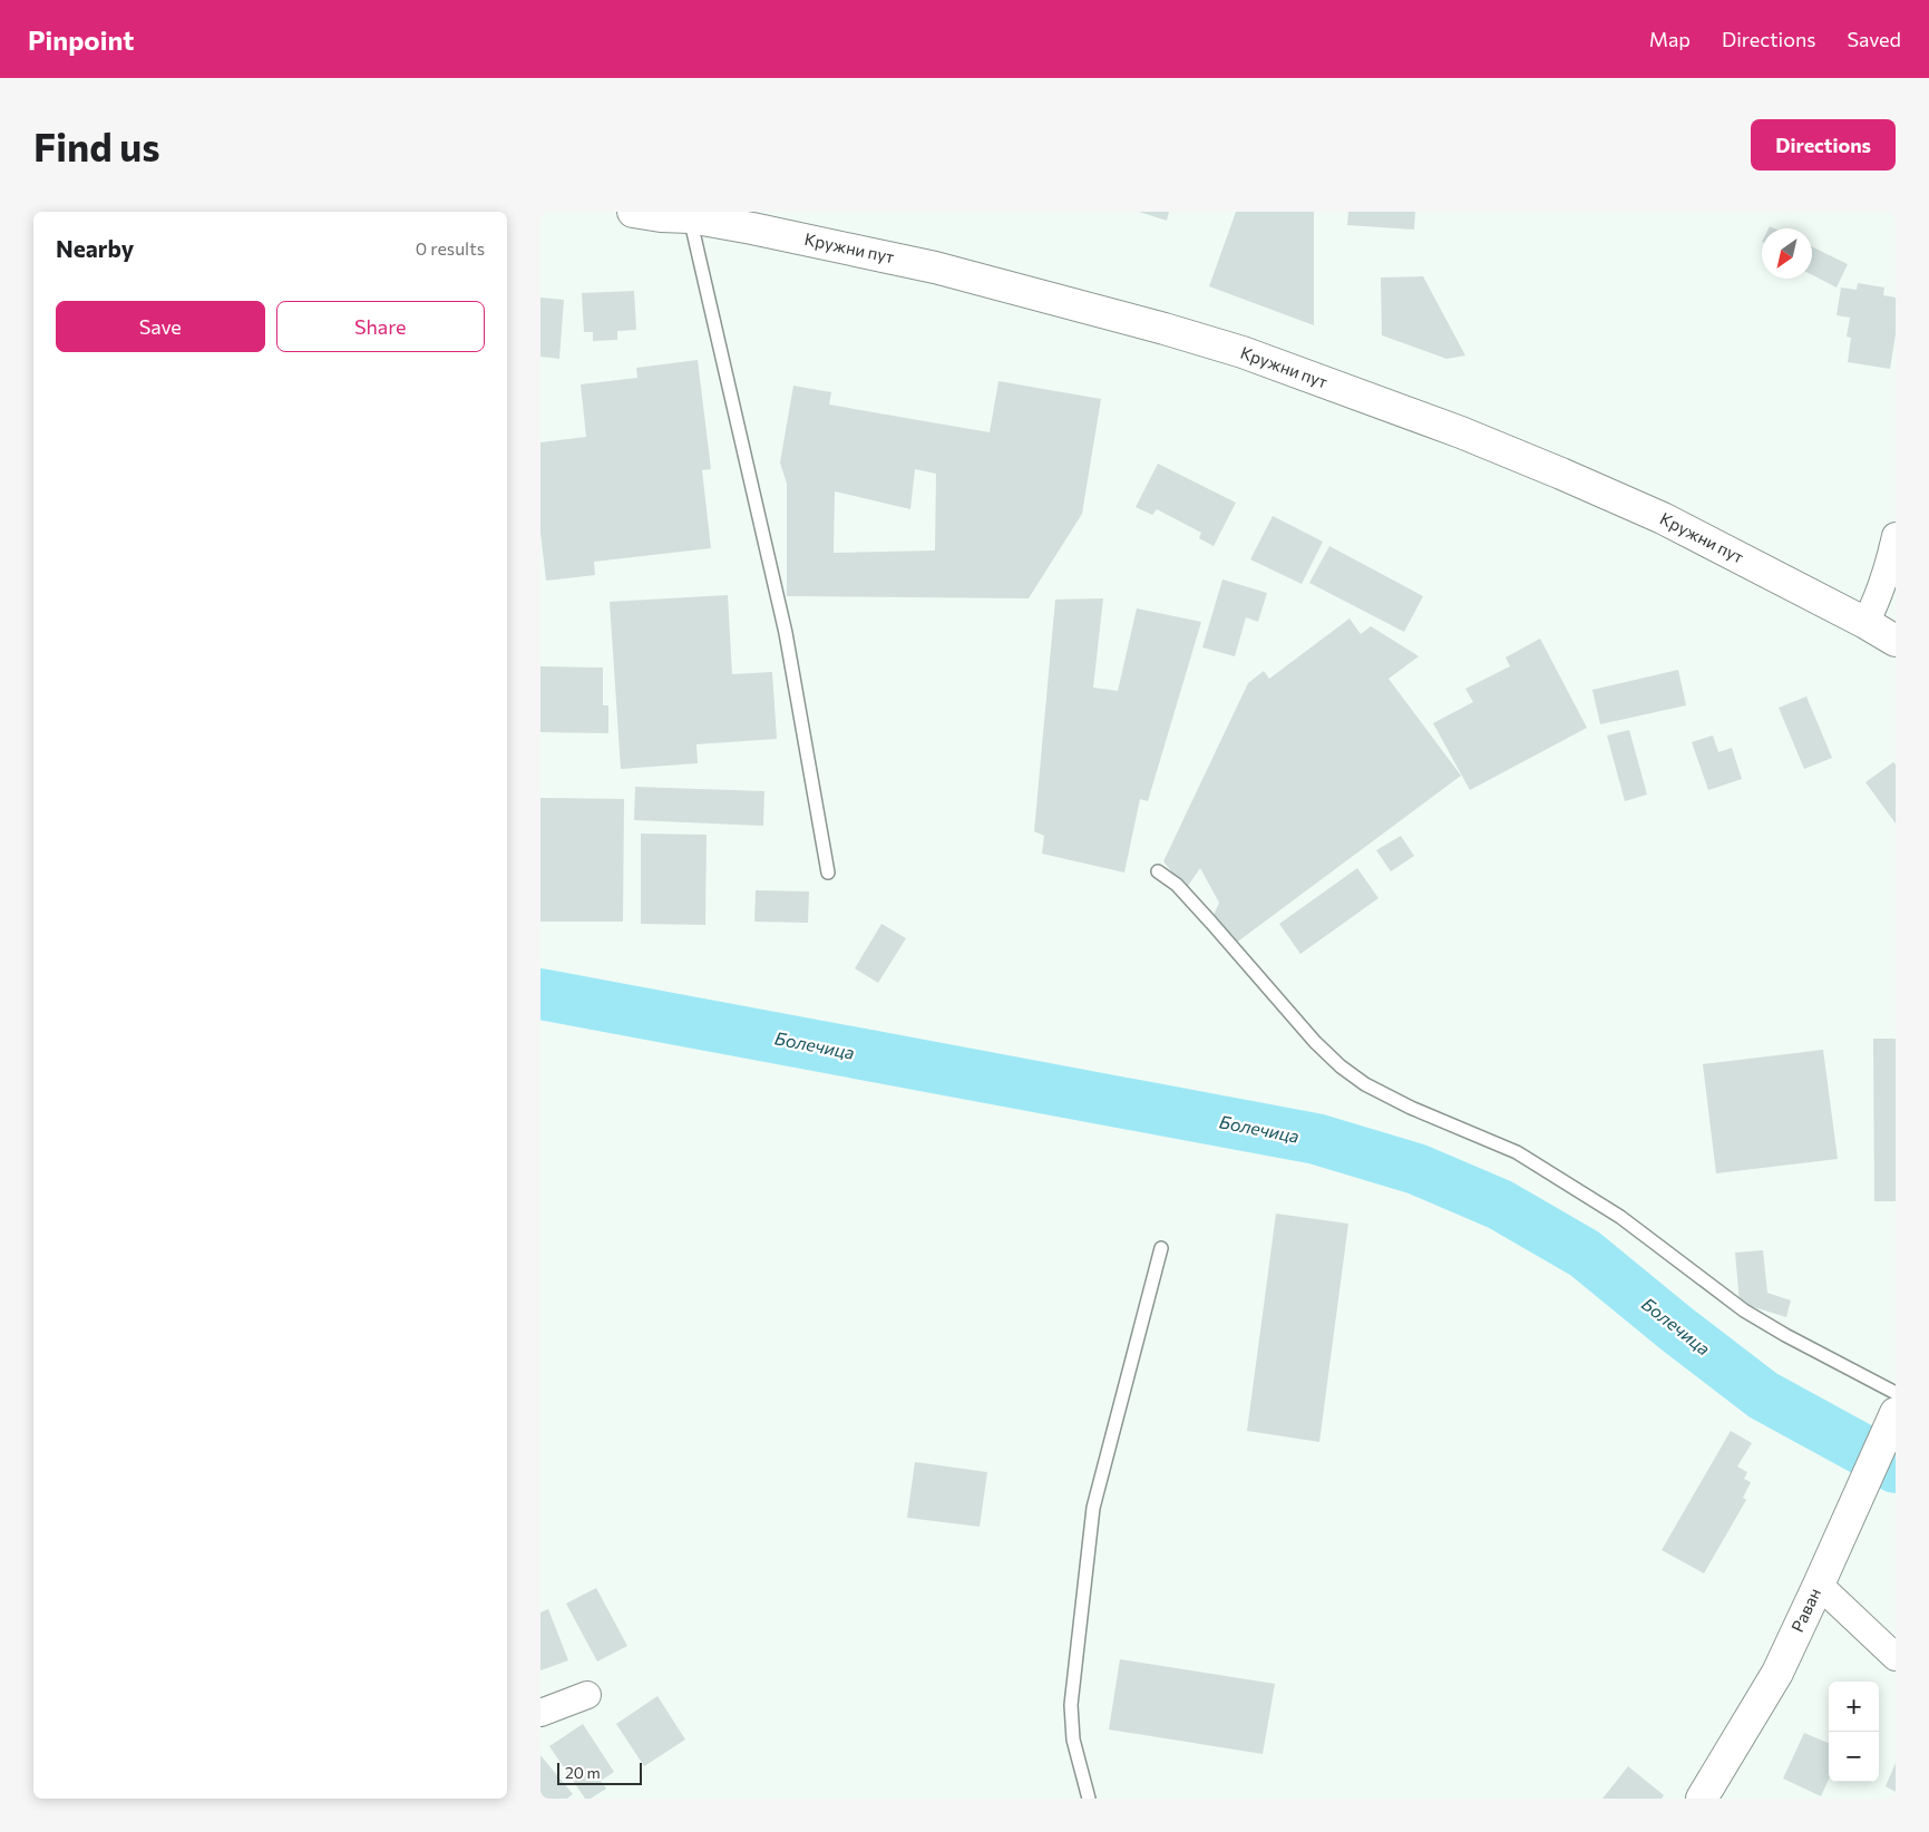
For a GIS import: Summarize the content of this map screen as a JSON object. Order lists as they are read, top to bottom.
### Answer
{
  "streets": {
    "main road": ["Кружни пут", "Раван"]
  },
  "water": ["Болечица"],
  "scale_bar": "20 m",
  "north": "bottom left",
  "page": {
    "header": "Pinpoint",
    "nav": ["Map", "Directions", "Saved"],
    "buttons": [
      "Directions",
      ["Save", "Share"]
    ],
    "title": "Find us",
    "heading": ["Nearby", "0 results"],
    "map_buttons": ["+", "−"],
    "scale": "20 m"
  }
}
